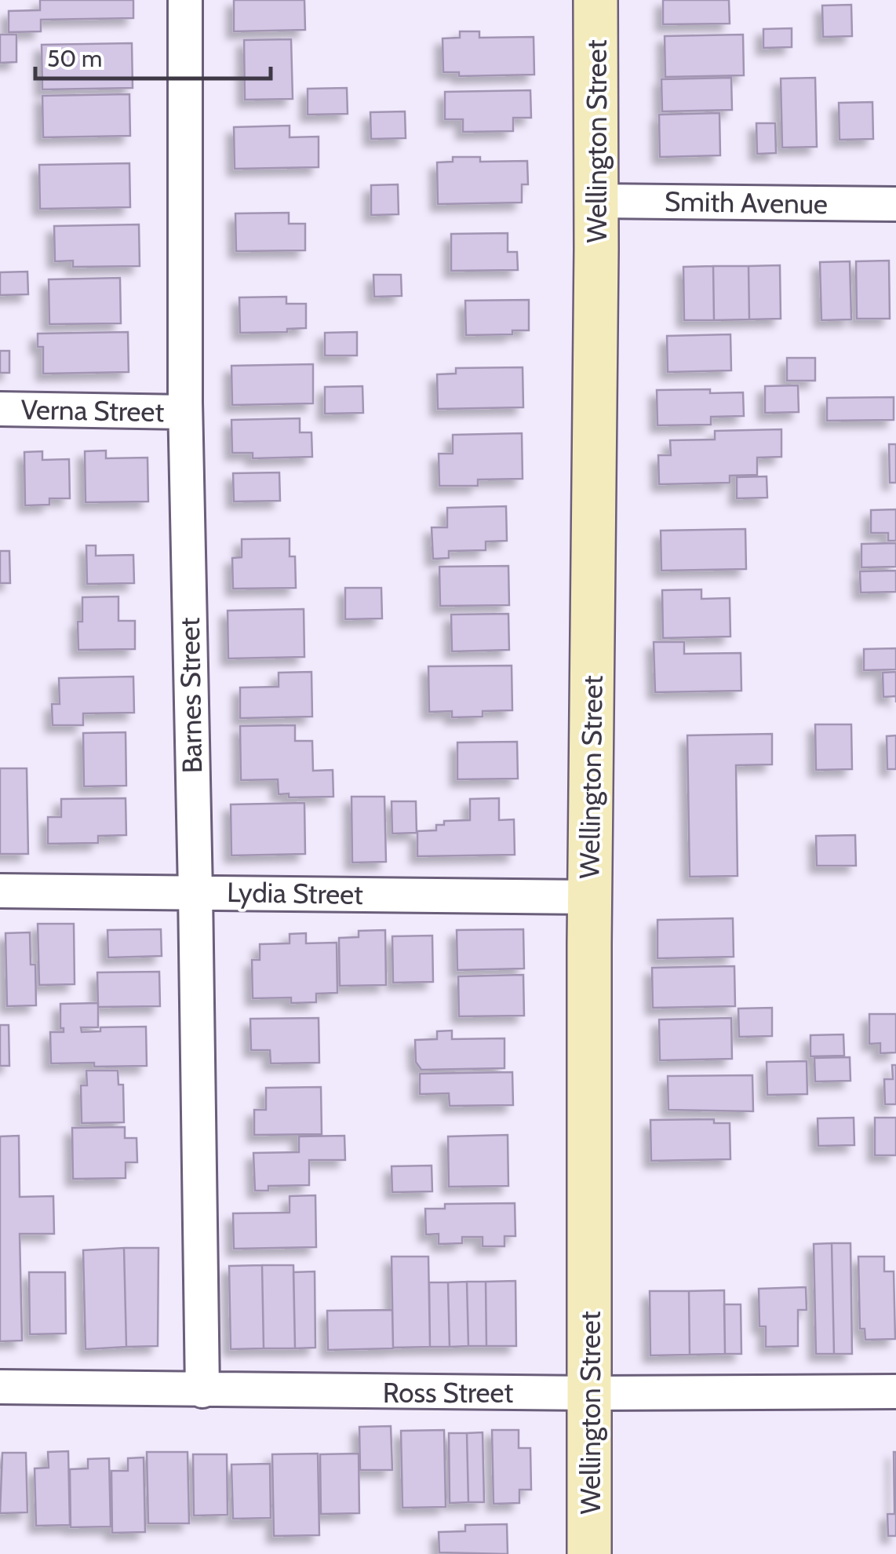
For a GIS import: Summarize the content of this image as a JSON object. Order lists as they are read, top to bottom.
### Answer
{
  "streets": {
    "street": [
      "Wellington Street",
      "Smith Avenue",
      "Verna Street",
      "Barnes Street",
      "Lydia Street",
      "Ross Street"
    ]
  },
  "crossings": [
    ["Wellington Street", "Smith Avenue"],
    ["Wellington Street", "Lydia Street"],
    ["Wellington Street", "Ross Street"],
    ["Verna Street", "Barnes Street"],
    ["Barnes Street", "Lydia Street"],
    ["Barnes Street", "Ross Street"]
  ],
  "scale_bar": "50 m"
}
